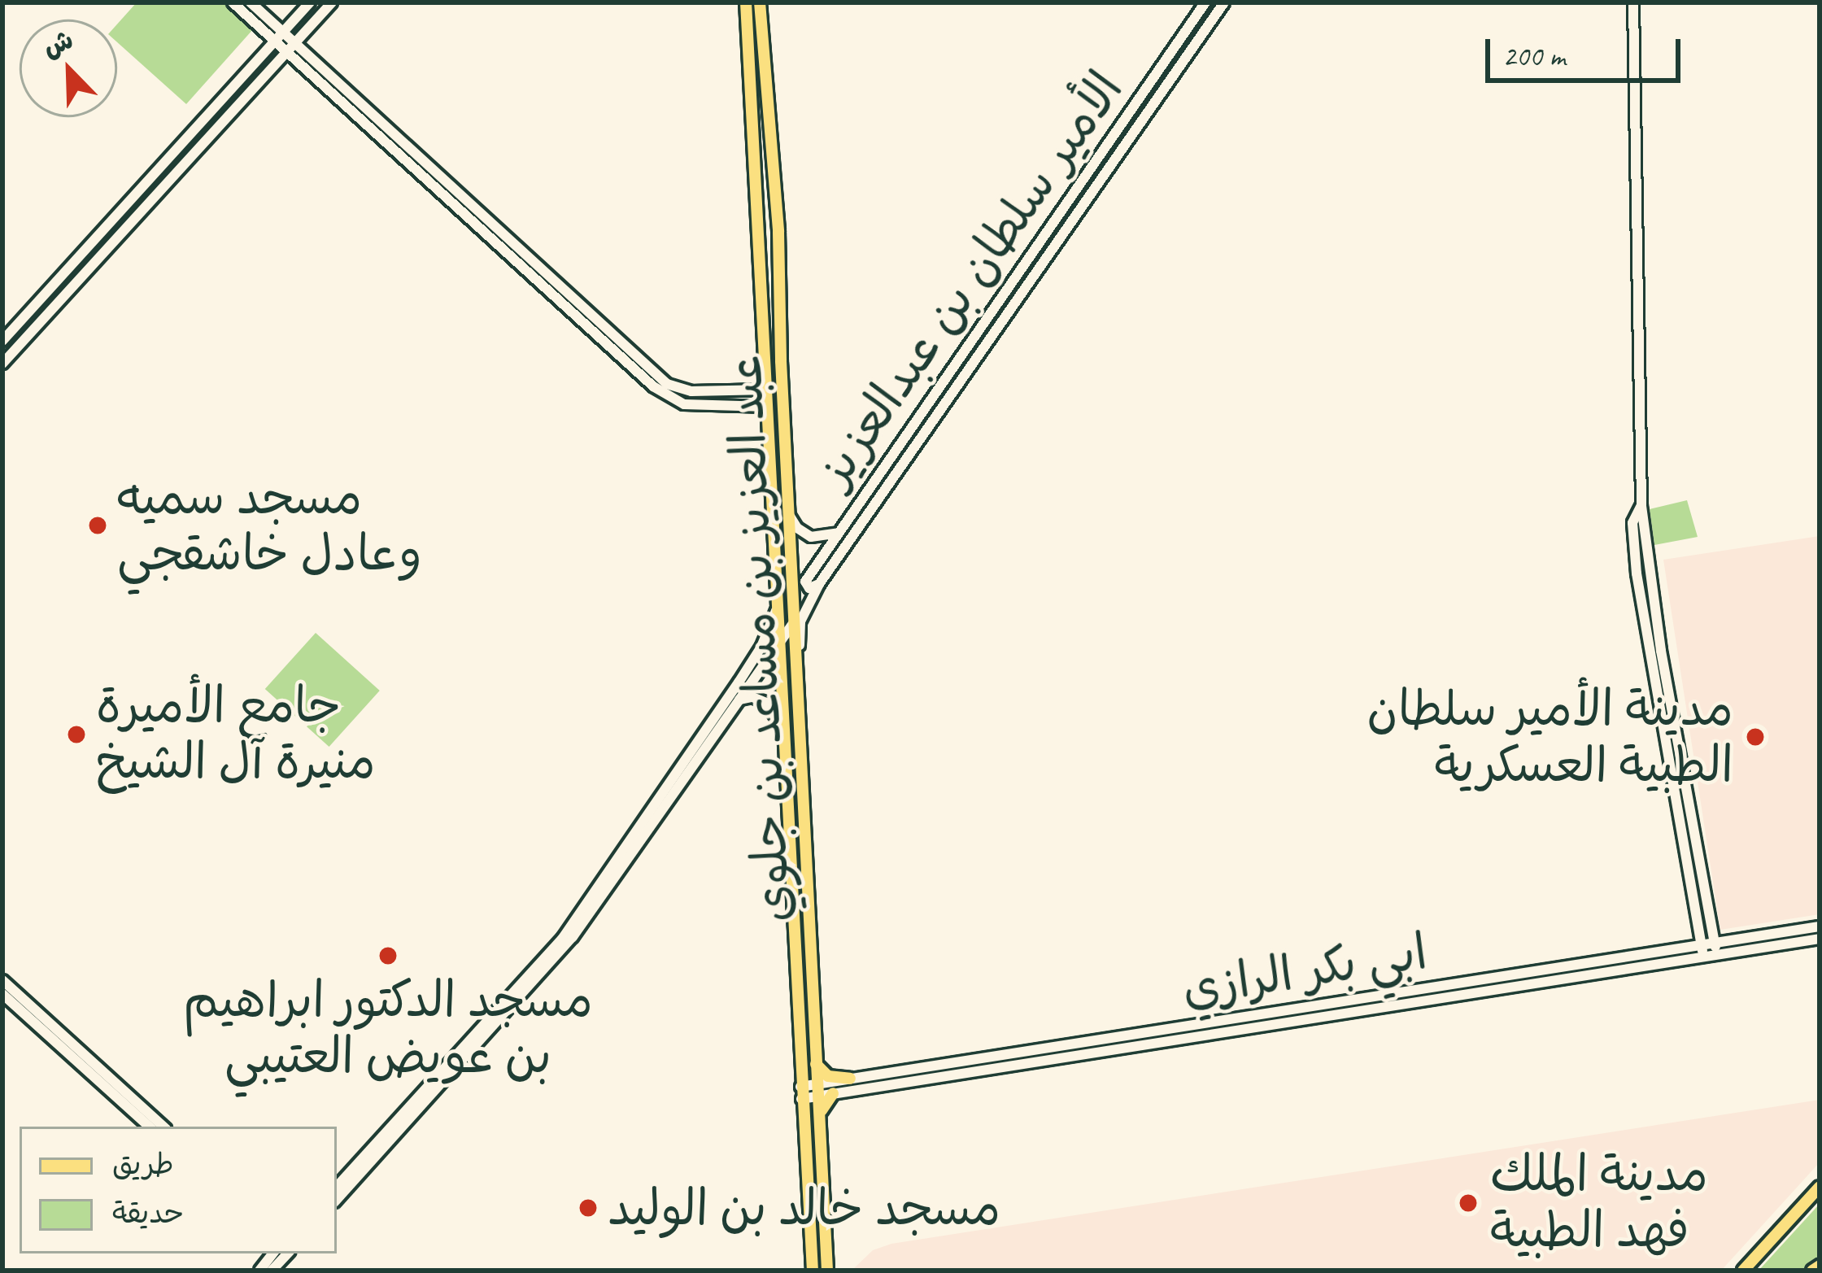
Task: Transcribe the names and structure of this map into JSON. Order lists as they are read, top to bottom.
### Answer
{
  "streets": {
    "main road": ["عبد العزيز بن مساعد بن جلوي"],
    "street": ["الأمير سلطان بن عبدالعزيز", "ابي بكر الرازي"]
  },
  "crossings": [
    ["الأمير سلطان بن عبدالعزيز", "عبد العزيز بن مساعد بن جلوي"],
    ["عبد العزيز بن مساعد بن جلوي", "ابي بكر الرازي"]
  ],
  "places": [
    "مسجد سميه وعادل خاشقجي",
    "جامع الأميرة منيرة آل الشيخ",
    "مدينة الأمير سلطان الطبية العسكرية",
    "مسجد الدكتور ابراهيم بن عويض العتيبي",
    "مدينة الملك فهد الطبية",
    "مسجد خالد بن الوليد"
  ],
  "legend": ["طريق", "حديقة"],
  "scale_bar": "200 m",
  "north": "top left"
}
